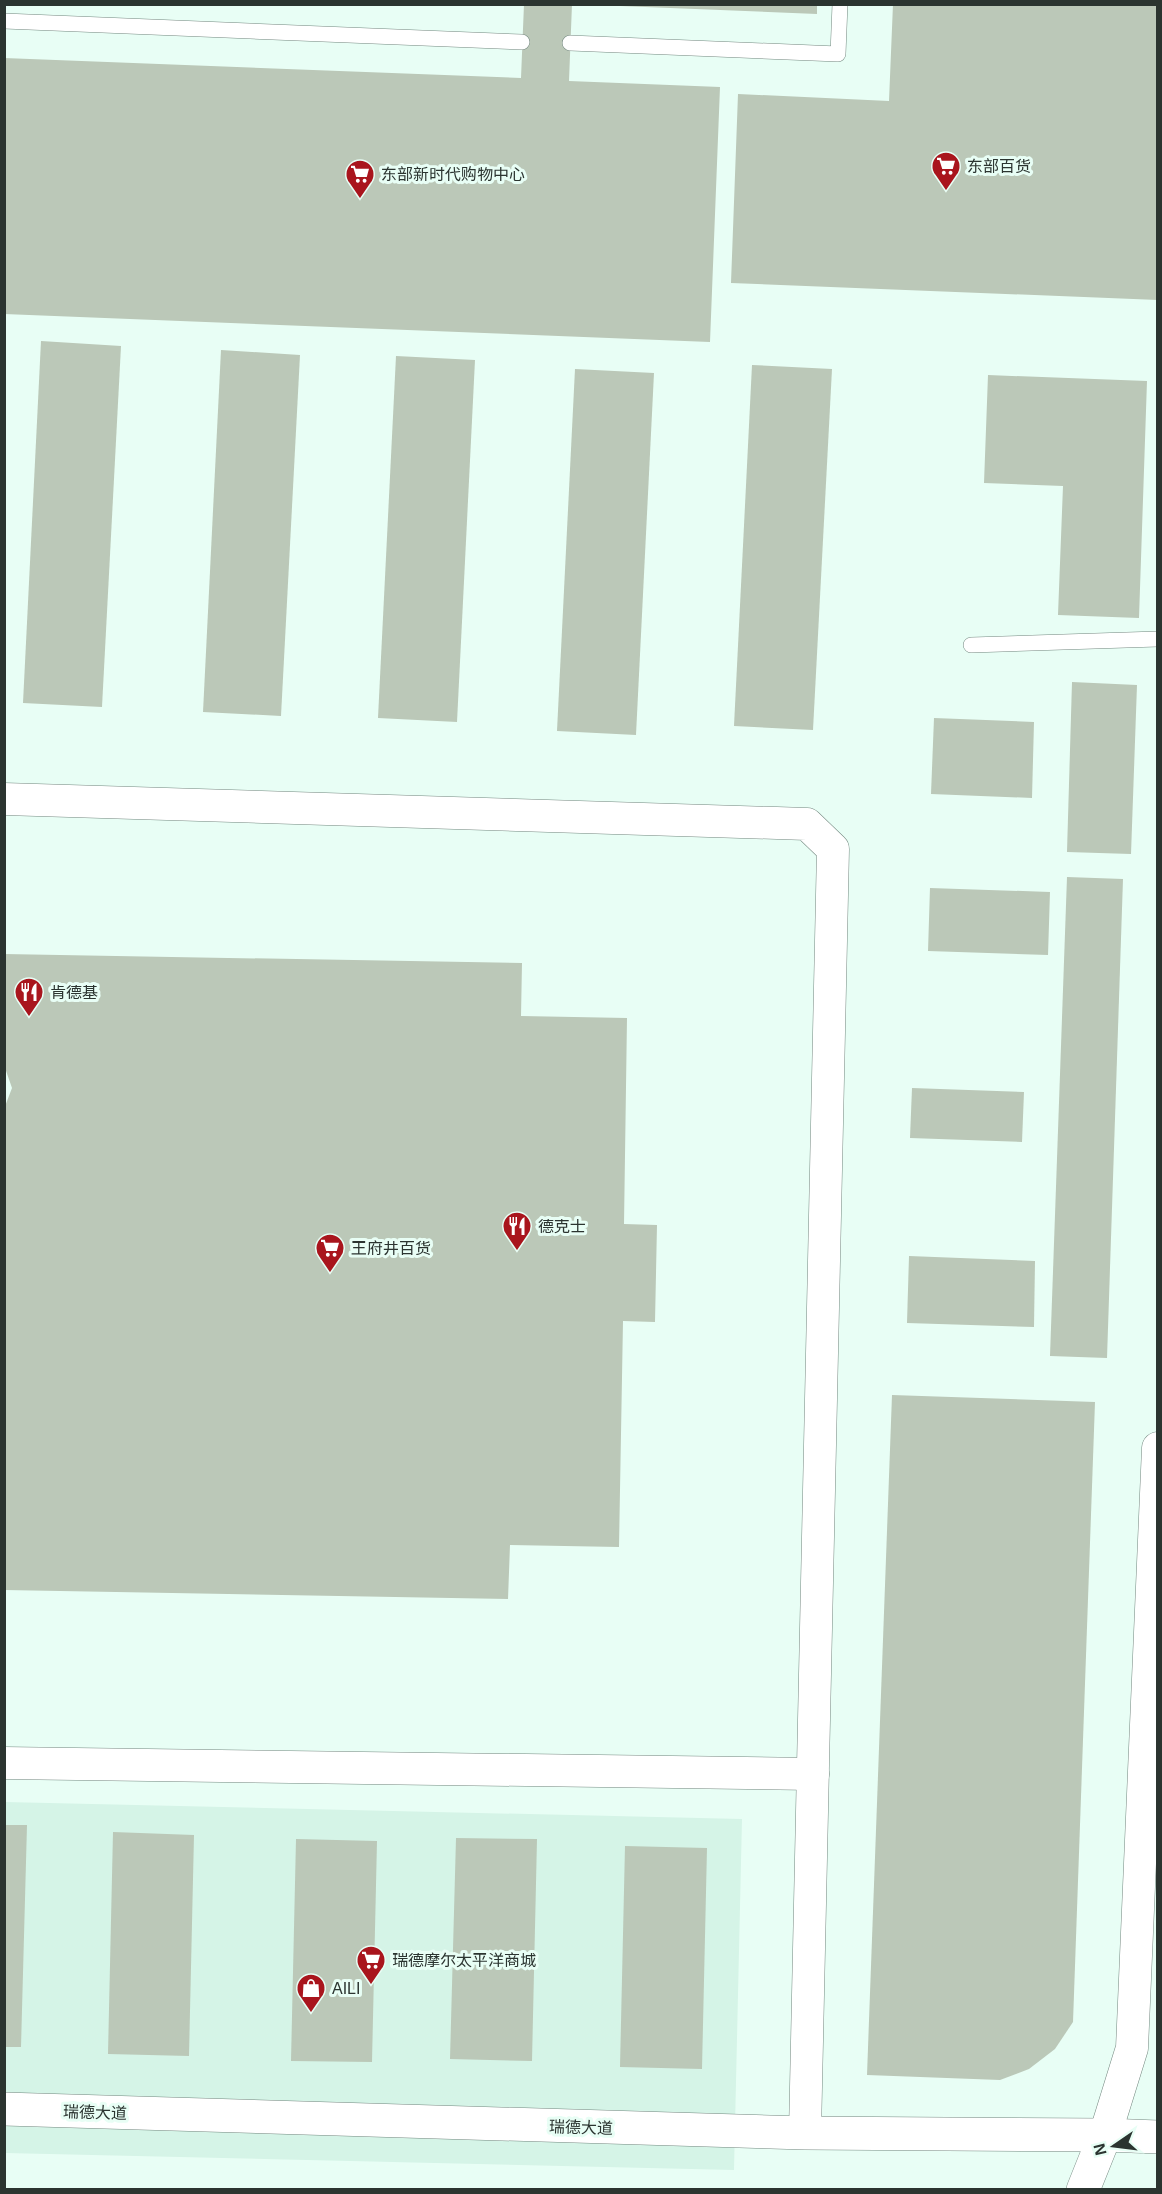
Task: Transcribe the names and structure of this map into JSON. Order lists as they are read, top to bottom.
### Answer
{
  "streets": {
    "street": ["瑞德大道"]
  },
  "places": {
    "supermarket": [
      "东部百货",
      "东部新时代购物中心",
      "王府井百货",
      "瑞德摩尔太平洋商城"
    ],
    "restaurant": ["肯德基", "德克士"],
    "shop": ["AILI"]
  },
  "north": "left"
}
